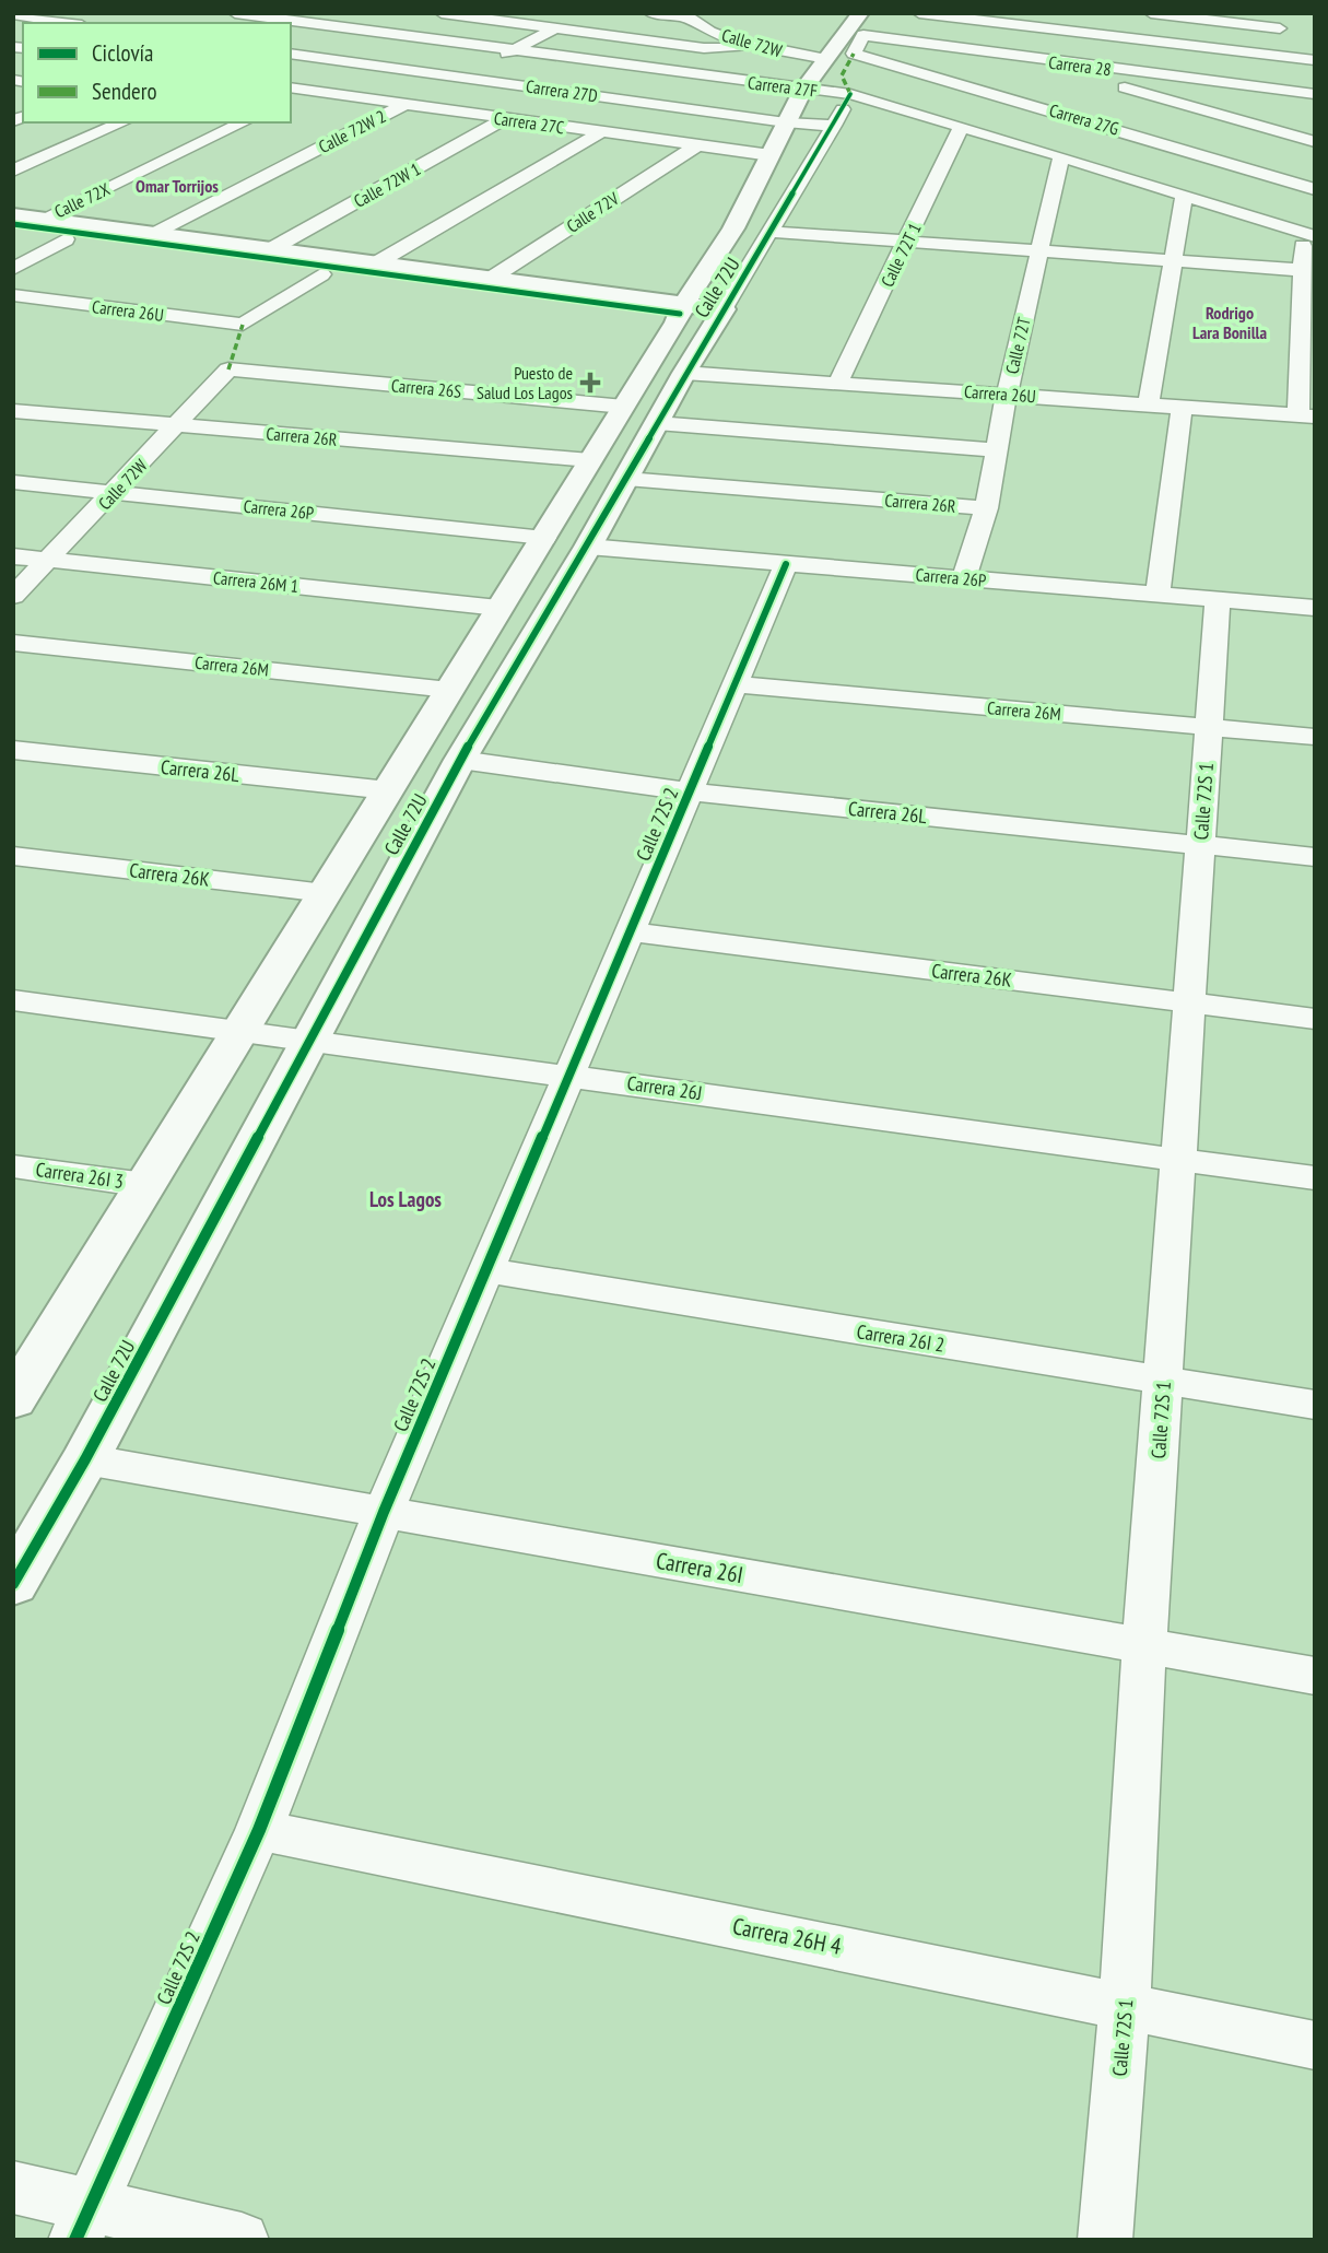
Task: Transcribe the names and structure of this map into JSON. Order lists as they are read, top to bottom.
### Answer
{
  "streets": {
    "street": [
      "Calle 72W",
      "Carrera 28",
      "Carrera 27F",
      "Carrera 27D",
      "Carrera 27G",
      "Carrera 27C",
      "Calle 72W 2",
      "Calle 72W 1",
      "Calle 72X",
      "Calle 72V",
      "Calle 72T 1",
      "Calle 72U",
      "Carrera 26U",
      "Calle 72T",
      "Carrera 26S",
      "Carrera 26R",
      "Carrera 26P",
      "Carrera 26M 1",
      "Carrera 26M",
      "Carrera 26L",
      "Calle 72S 1",
      "Calle 72S 2",
      "Carrera 26K",
      "Carrera 26J",
      "Carrera 26I 3",
      "Carrera 26I 2",
      "Carrera 26I",
      "Carrera 26H 4"
    ]
  },
  "crossings": [
    ["Calle 72W", "Calle 72U"],
    ["Calle 72W", "Carrera 26S"],
    ["Calle 72W", "Carrera 26R"],
    ["Calle 72W", "Carrera 26P"],
    ["Calle 72W", "Carrera 26M 1"],
    ["Carrera 28", "Carrera 27G"],
    ["Carrera 28", "Calle 72U"],
    ["Carrera 27F", "Calle 72W 2"],
    ["Carrera 27F", "Calle 72T 1"],
    ["Carrera 27F", "Calle 72U"],
    ["Carrera 27F", "Calle 72T"],
    ["Carrera 27D", "Calle 72W 2"],
    ["Carrera 27D", "Calle 72U"],
    ["Carrera 27G", "Calle 72U"],
    ["Carrera 27C", "Calle 72W 2"],
    ["Carrera 27C", "Calle 72W 1"],
    ["Carrera 27C", "Calle 72V"],
    ["Carrera 27C", "Calle 72U"],
    ["Calle 72T 1", "Carrera 26U"],
    ["Calle 72U", "Carrera 26U"],
    ["Calle 72U", "Carrera 26S"],
    ["Calle 72U", "Carrera 26R"],
    ["Calle 72U", "Carrera 26P"],
    ["Calle 72U", "Carrera 26M 1"],
    ["Calle 72U", "Carrera 26M"],
    ["Calle 72U", "Carrera 26L"],
    ["Calle 72U", "Carrera 26K"],
    ["Calle 72U", "Carrera 26J"],
    ["Calle 72U", "Carrera 26I 3"],
    ["Calle 72U", "Carrera 26I"],
    ["Carrera 26U", "Calle 72T"],
    ["Calle 72T", "Carrera 26S"],
    ["Calle 72T", "Carrera 26R"],
    ["Calle 72T", "Carrera 26P"],
    ["Carrera 26P", "Calle 72S 1"],
    ["Carrera 26P", "Calle 72S 2"],
    ["Carrera 26M", "Calle 72S 1"],
    ["Carrera 26M", "Calle 72S 2"],
    ["Carrera 26L", "Calle 72S 1"],
    ["Carrera 26L", "Calle 72S 2"],
    ["Calle 72S 1", "Carrera 26K"],
    ["Calle 72S 1", "Carrera 26J"],
    ["Calle 72S 1", "Carrera 26I 2"],
    ["Calle 72S 1", "Carrera 26I"],
    ["Calle 72S 1", "Carrera 26H 4"],
    ["Calle 72S 2", "Carrera 26K"],
    ["Calle 72S 2", "Carrera 26J"],
    ["Calle 72S 2", "Carrera 26I 2"],
    ["Calle 72S 2", "Carrera 26I"],
    ["Calle 72S 2", "Carrera 26H 4"]
  ],
  "districts": ["Omar Torrijos", "Rodrigo Lara Bonilla", "Los Lagos"],
  "places": {
    "health": ["Puesto de Salud Los Lagos"]
  },
  "legend": ["Ciclovía", "Sendero"]
}
